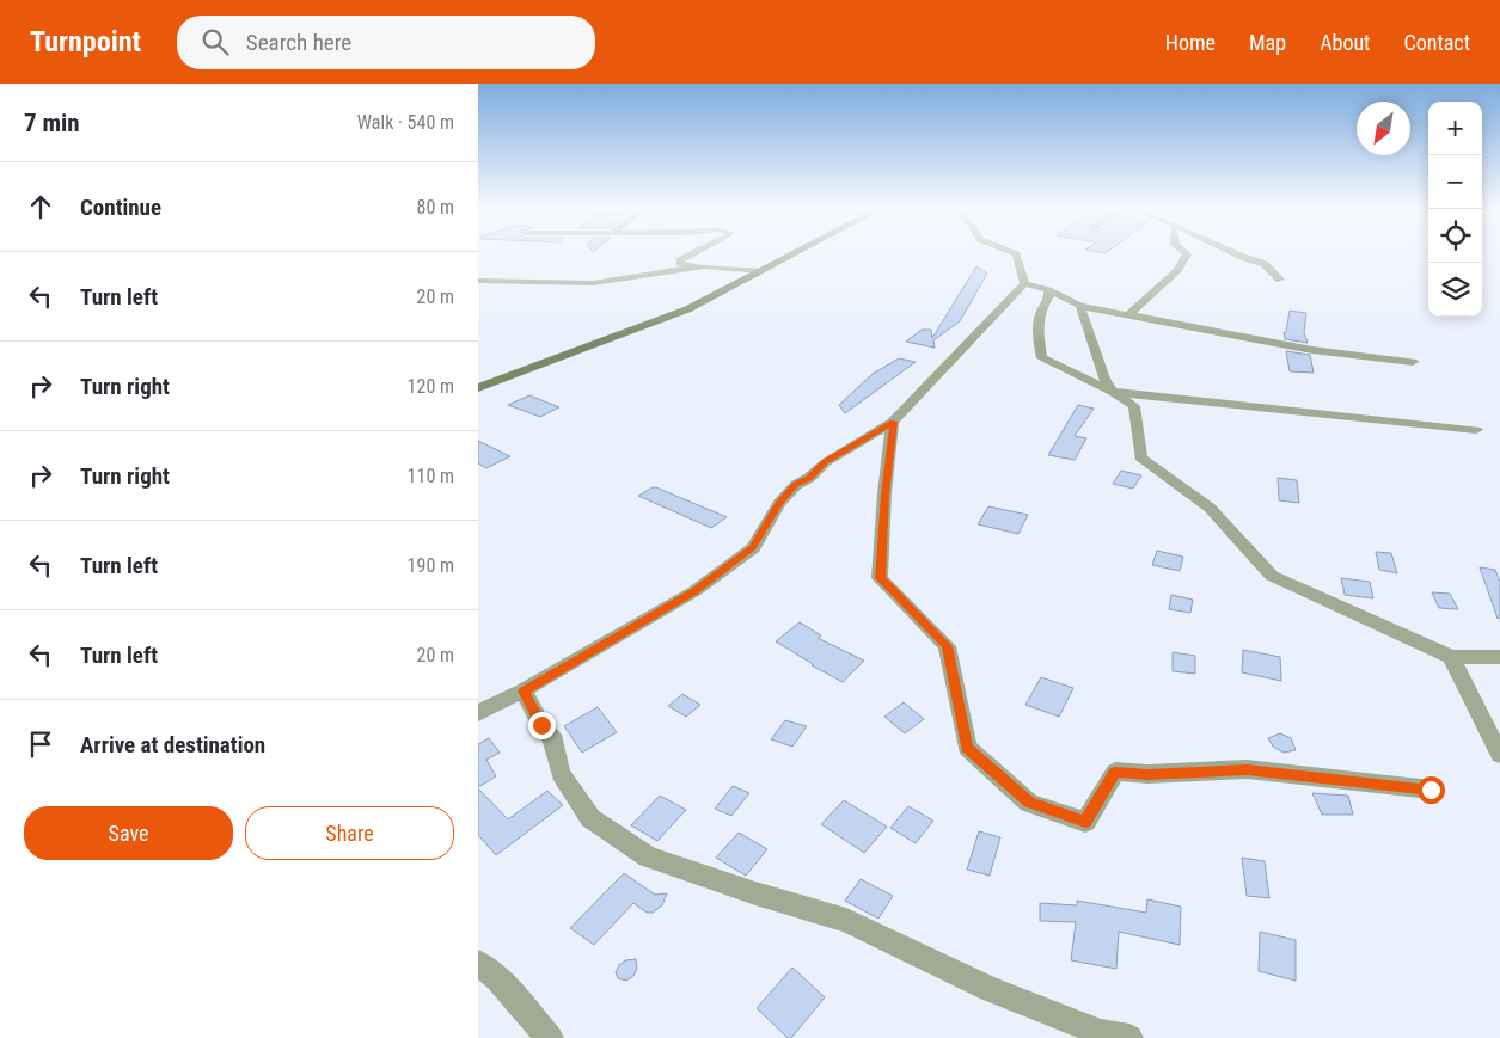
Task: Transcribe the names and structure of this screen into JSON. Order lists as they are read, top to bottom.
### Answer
{
  "north": "bottom left",
  "page": {
    "header": "Turnpoint",
    "search": "Search here",
    "nav": [
      "Home",
      "Map",
      "About",
      "Contact"
    ],
    "heading": ["7 min", "Walk · 540 m"],
    "map_buttons": ["+", "−"],
    "list": [
      ["Continue", "80 m"],
      ["Turn left", "20 m"],
      ["Turn right", "120 m"],
      ["Turn right", "110 m"],
      ["Turn left", "190 m"],
      ["Turn left", "20 m"],
      "Arrive at destination"
    ],
    "buttons": ["Save", "Share"]
  }
}
